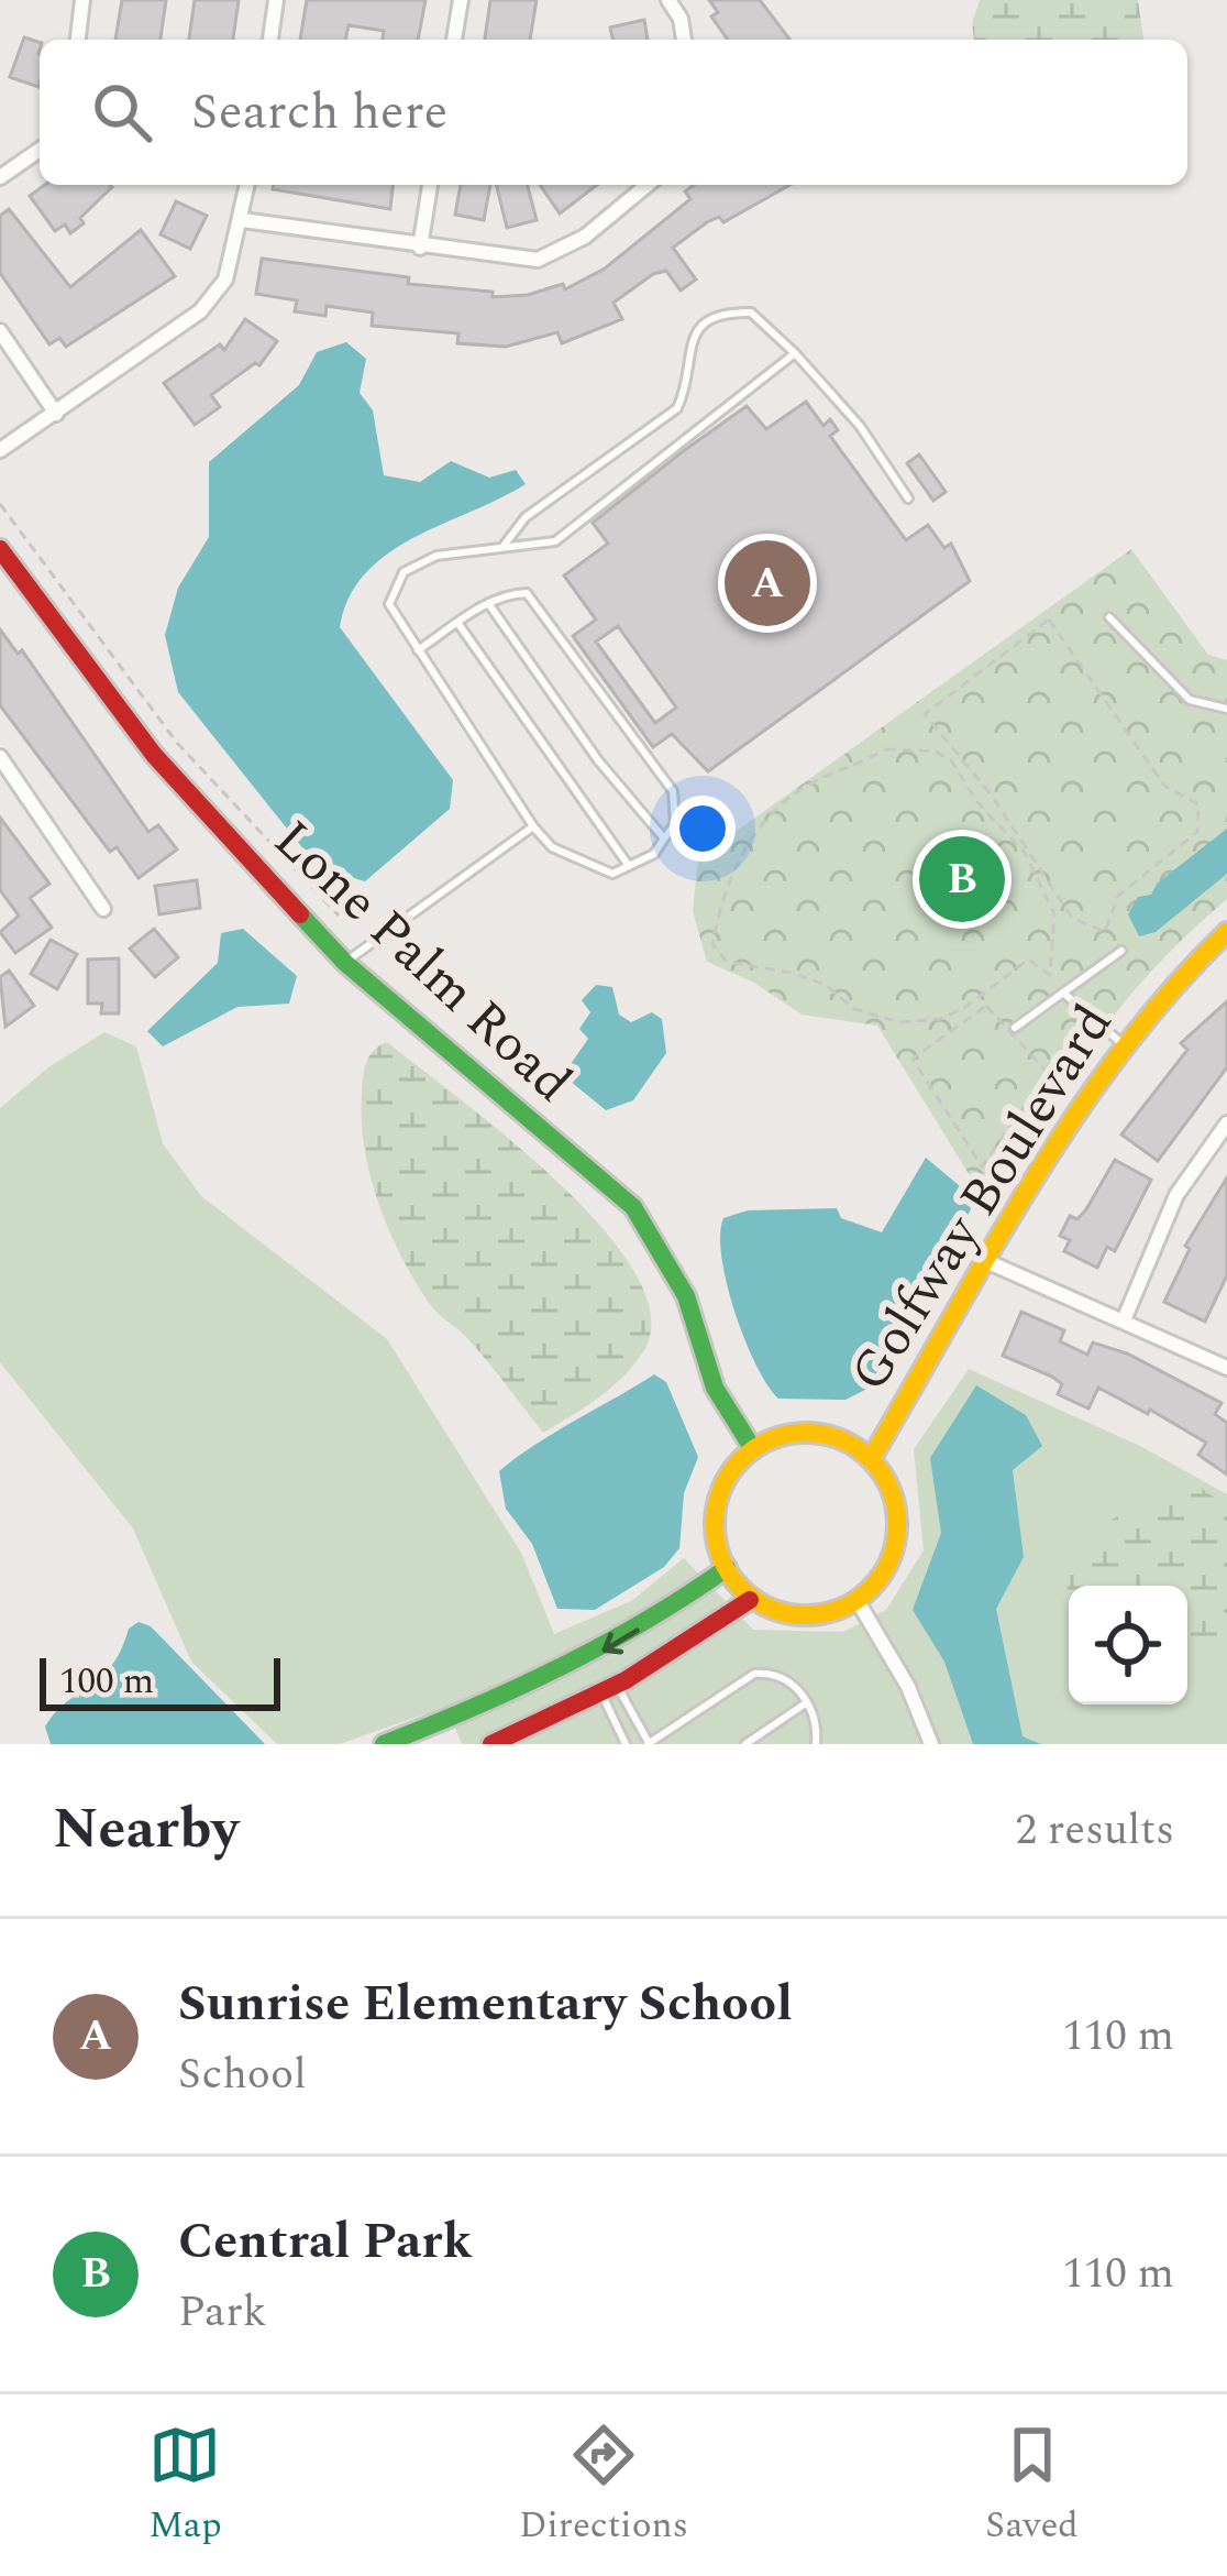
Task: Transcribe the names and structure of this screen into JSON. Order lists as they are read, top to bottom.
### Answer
{
  "streets": {
    "street": ["Lone Palm Road", "Golfway Boulevard"]
  },
  "crossings": [
    ["Lone Palm Road", "Golfway Boulevard"]
  ],
  "scale_bar": "100 m",
  "page": {
    "search": "Search here",
    "pins": ["A", "B"],
    "scale": "100 m",
    "heading": ["Nearby", "2 results"],
    "list": [
      {
        "mark": "A",
        "name": "Sunrise Elementary School",
        "note": "School",
        "value": "110 m"
      },
      {
        "mark": "B",
        "name": "Central Park",
        "note": "Park",
        "value": "110 m"
      }
    ],
    "nav": ["Map", "Directions", "Saved"]
  }
}
